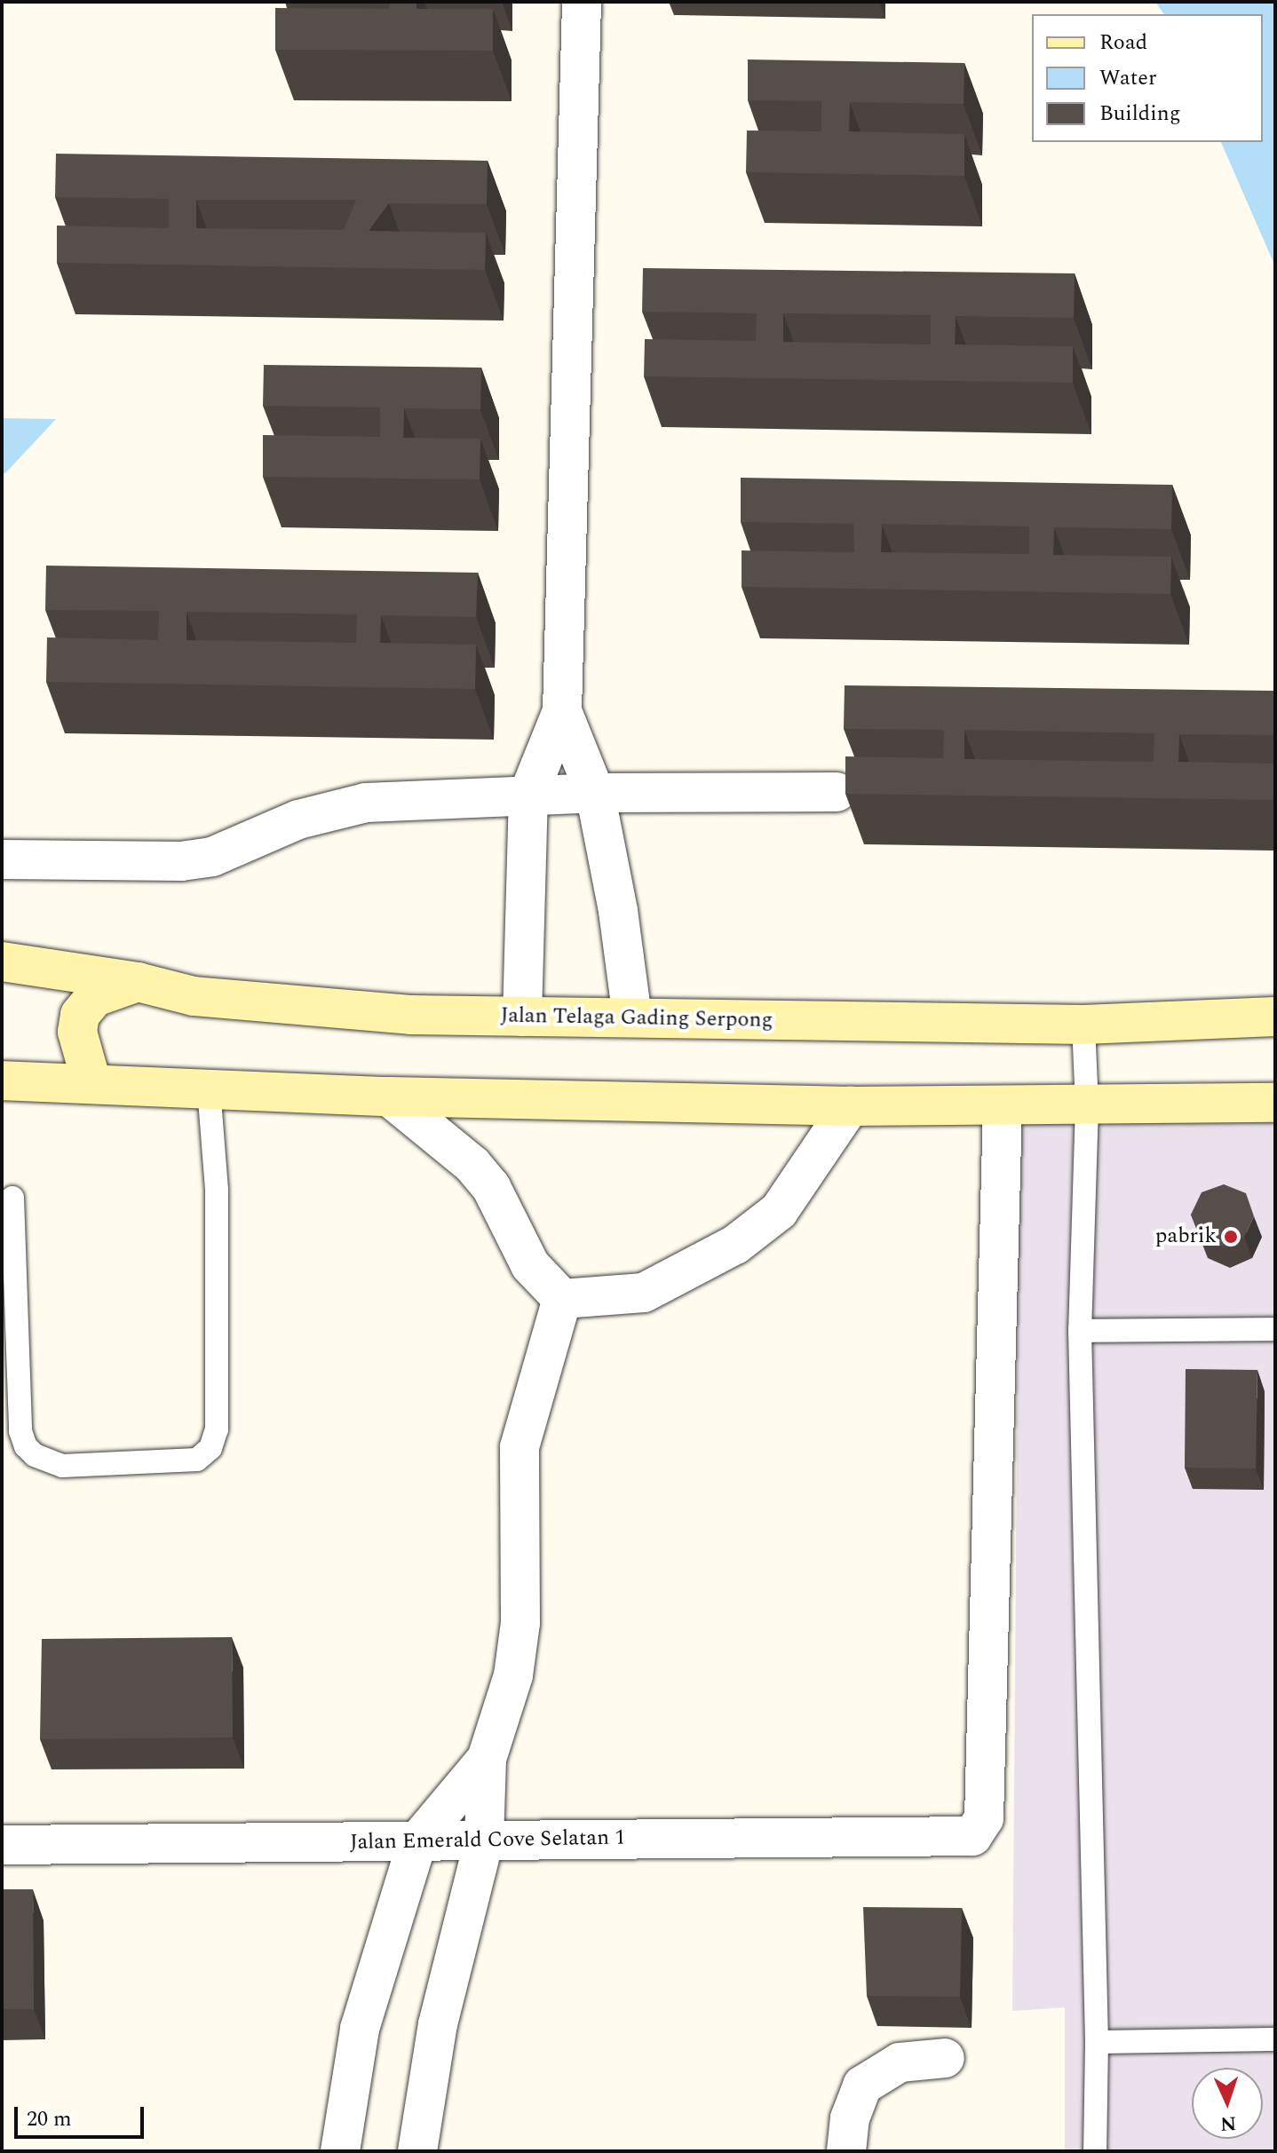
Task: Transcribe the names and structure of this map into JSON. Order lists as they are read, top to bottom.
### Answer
{
  "streets": {
    "main road": ["Jalan Telaga Gading Serpong"],
    "street": ["Jalan Emerald Cove Selatan 1"]
  },
  "places": ["pabrik"],
  "legend": ["Road", "Water", "Building"],
  "scale_bar": "20 m",
  "north": "bottom"
}
